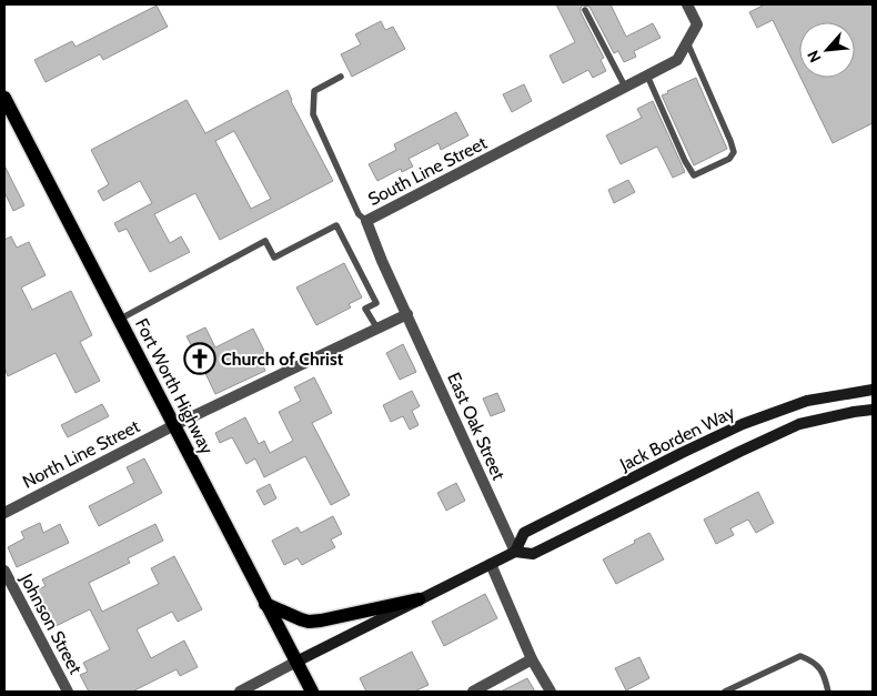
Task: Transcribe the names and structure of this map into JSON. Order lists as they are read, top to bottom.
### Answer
{
  "streets": {
    "main road": ["Fort Worth Highway", "Jack Borden Way"],
    "street": [
      "South Line Street",
      "East Oak Street",
      "North Line Street",
      "Johnson Street"
    ]
  },
  "crossings": [
    ["South Line Street", "East Oak Street"],
    ["Fort Worth Highway", "North Line Street"],
    ["East Oak Street", "Jack Borden Way"]
  ],
  "places": {
    "church": ["Church of Christ"]
  },
  "north": "bottom left"
}
